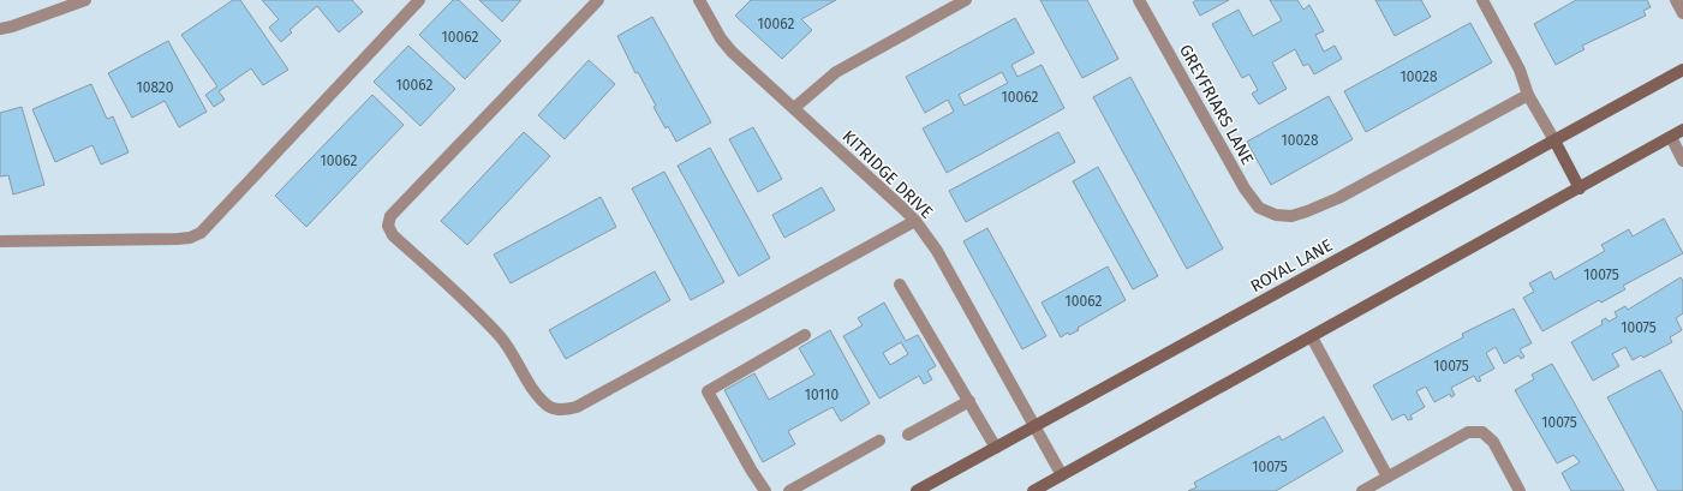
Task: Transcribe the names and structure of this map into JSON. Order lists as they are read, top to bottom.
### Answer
{
  "streets": {
    "main road": ["ROYAL LANE"],
    "street": ["GREYFRIARS LANE", "KITRIDGE DRIVE"]
  },
  "crossings": [
    ["KITRIDGE DRIVE", "ROYAL LANE"]
  ],
  "house_numbers": [
    "10062",
    "10062",
    "10028",
    "10062",
    "10820",
    "10062",
    "10028",
    "10062",
    "10075",
    "10062",
    "10075",
    "10075",
    "10110",
    "10075",
    "10075"
  ]
}
